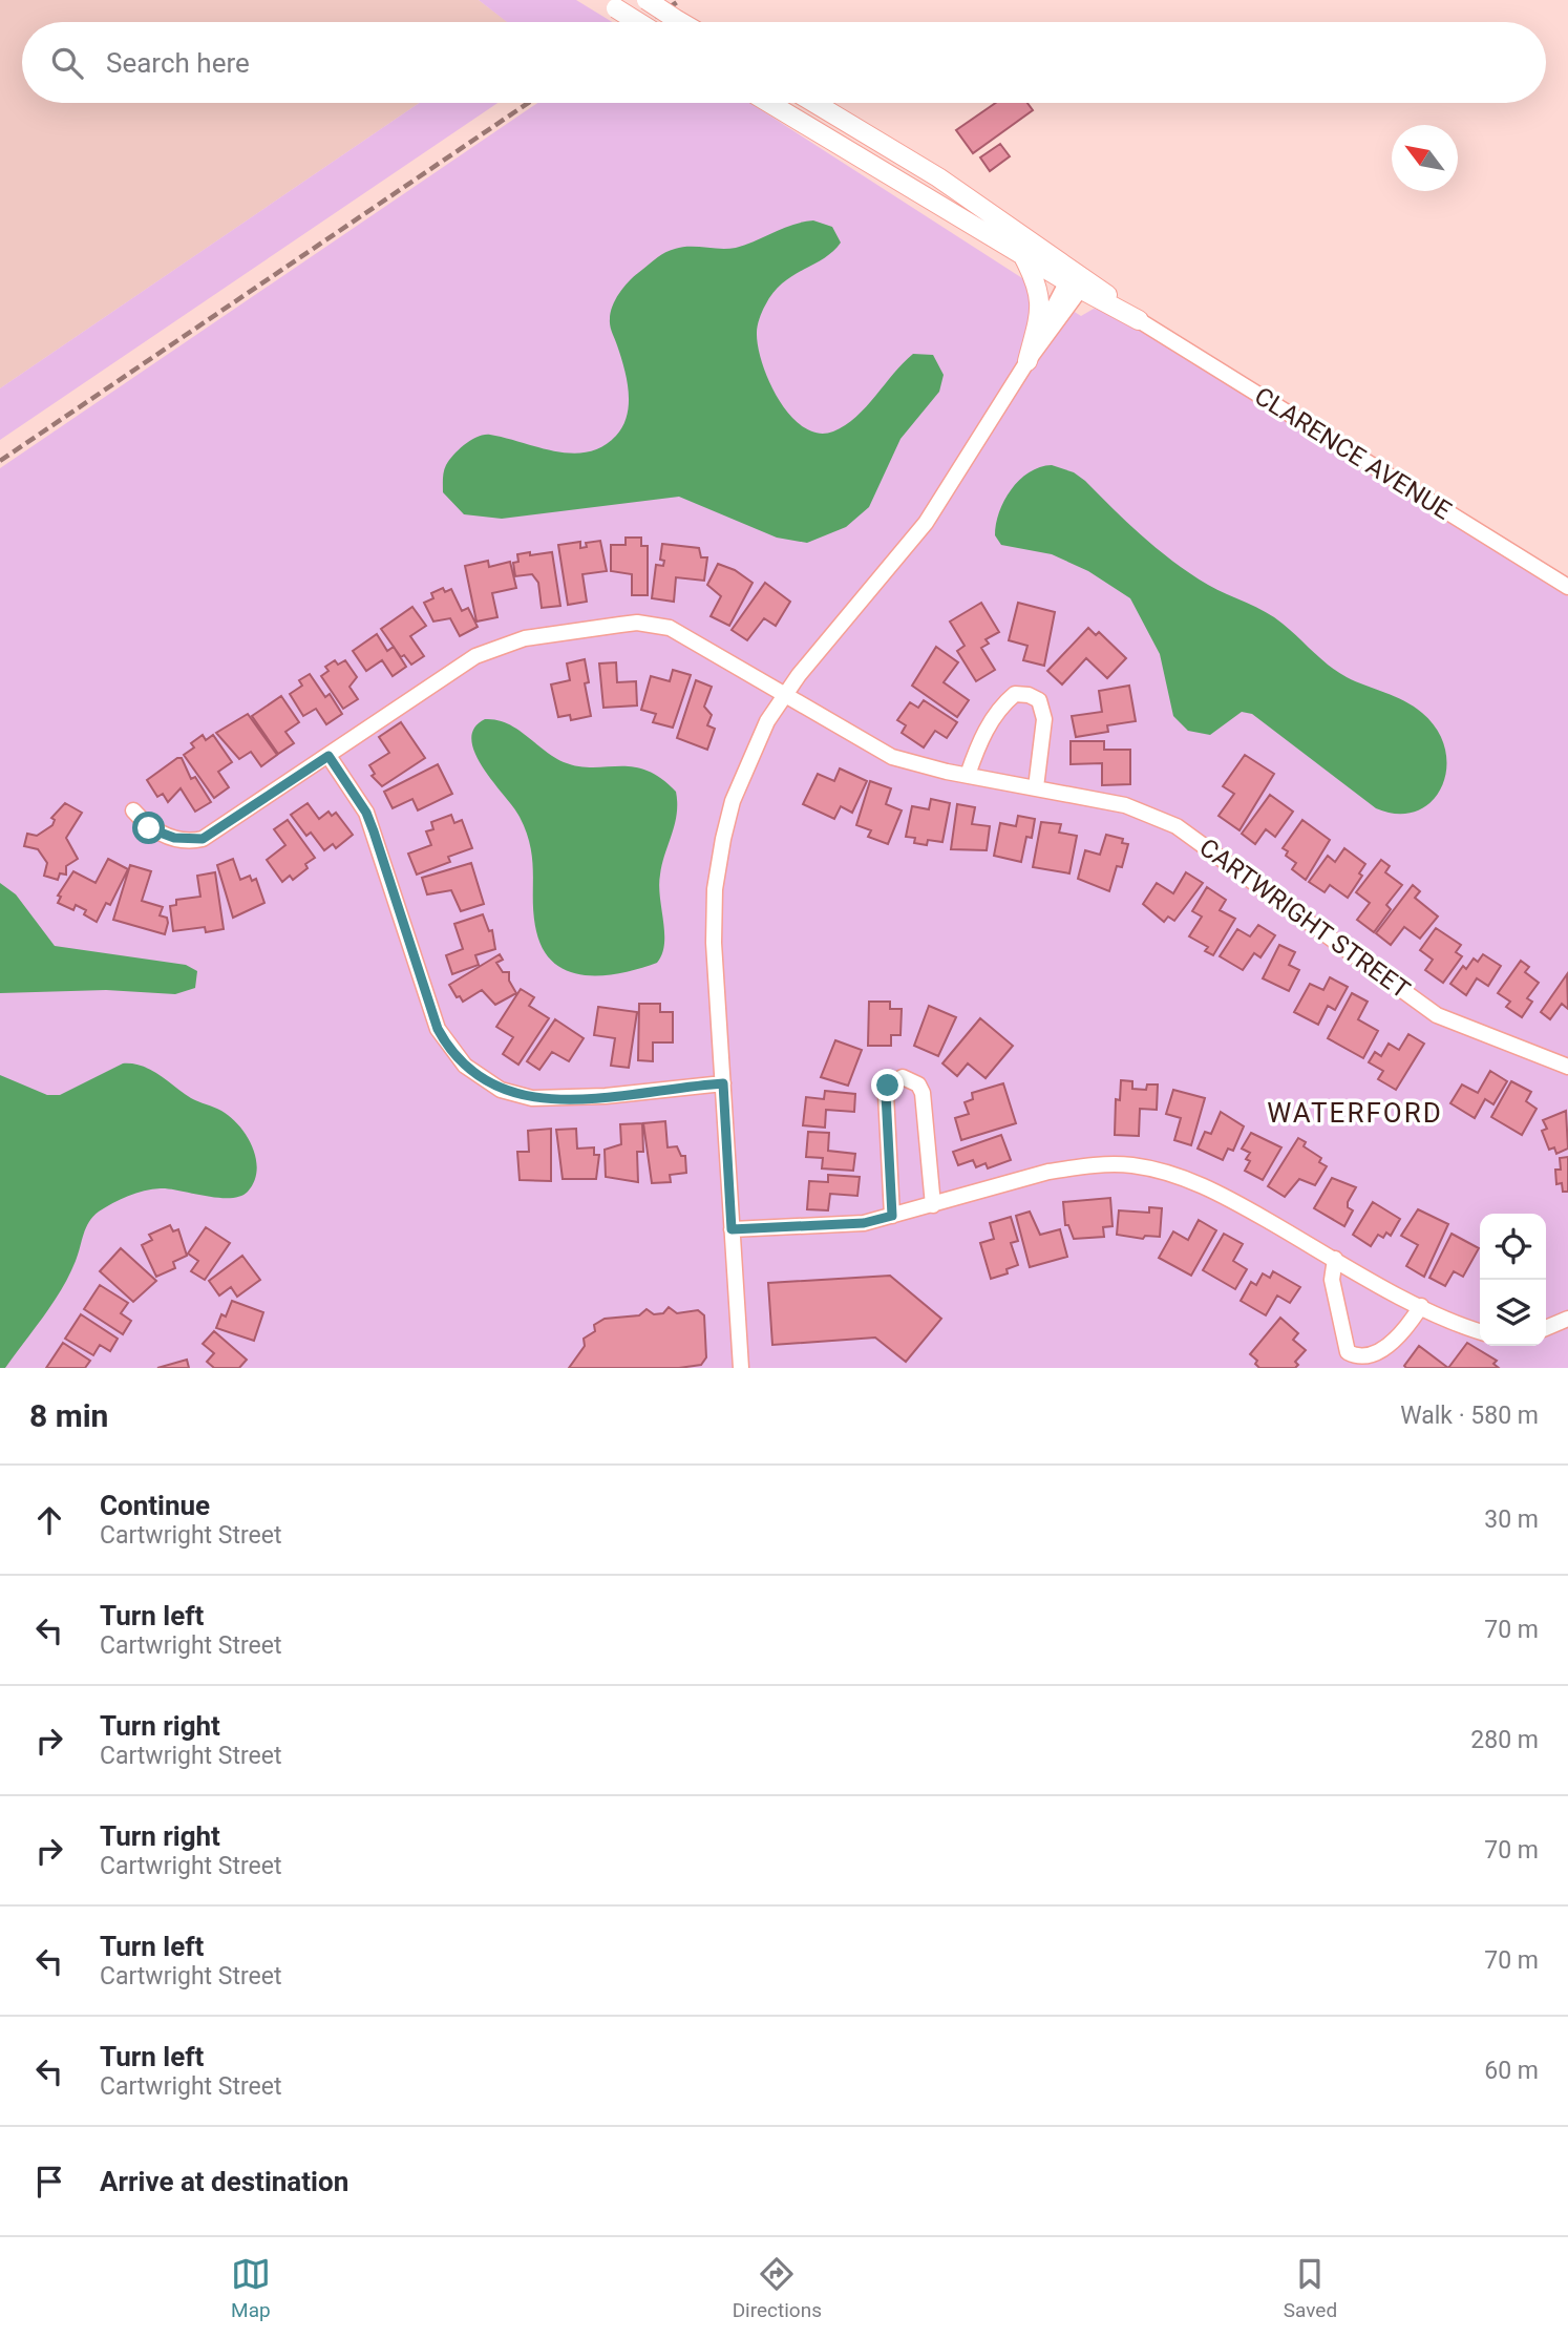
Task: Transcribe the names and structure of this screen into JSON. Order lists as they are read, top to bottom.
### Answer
{
  "streets": {
    "main road": ["CLARENCE AVENUE"],
    "street": ["CARTWRIGHT STREET"]
  },
  "districts": ["WATERFORD"],
  "north": "top left",
  "page": {
    "search": "Search here",
    "heading": ["8 min", "Walk · 580 m"],
    "list": [
      ["Continue", "Cartwright Street", "30 m"],
      ["Turn left", "Cartwright Street", "70 m"],
      ["Turn right", "Cartwright Street", "280 m"],
      ["Turn right", "Cartwright Street", "70 m"],
      ["Turn left", "Cartwright Street", "70 m"],
      ["Turn left", "Cartwright Street", "60 m"],
      "Arrive at destination"
    ],
    "nav": ["Map", "Directions", "Saved"]
  }
}
